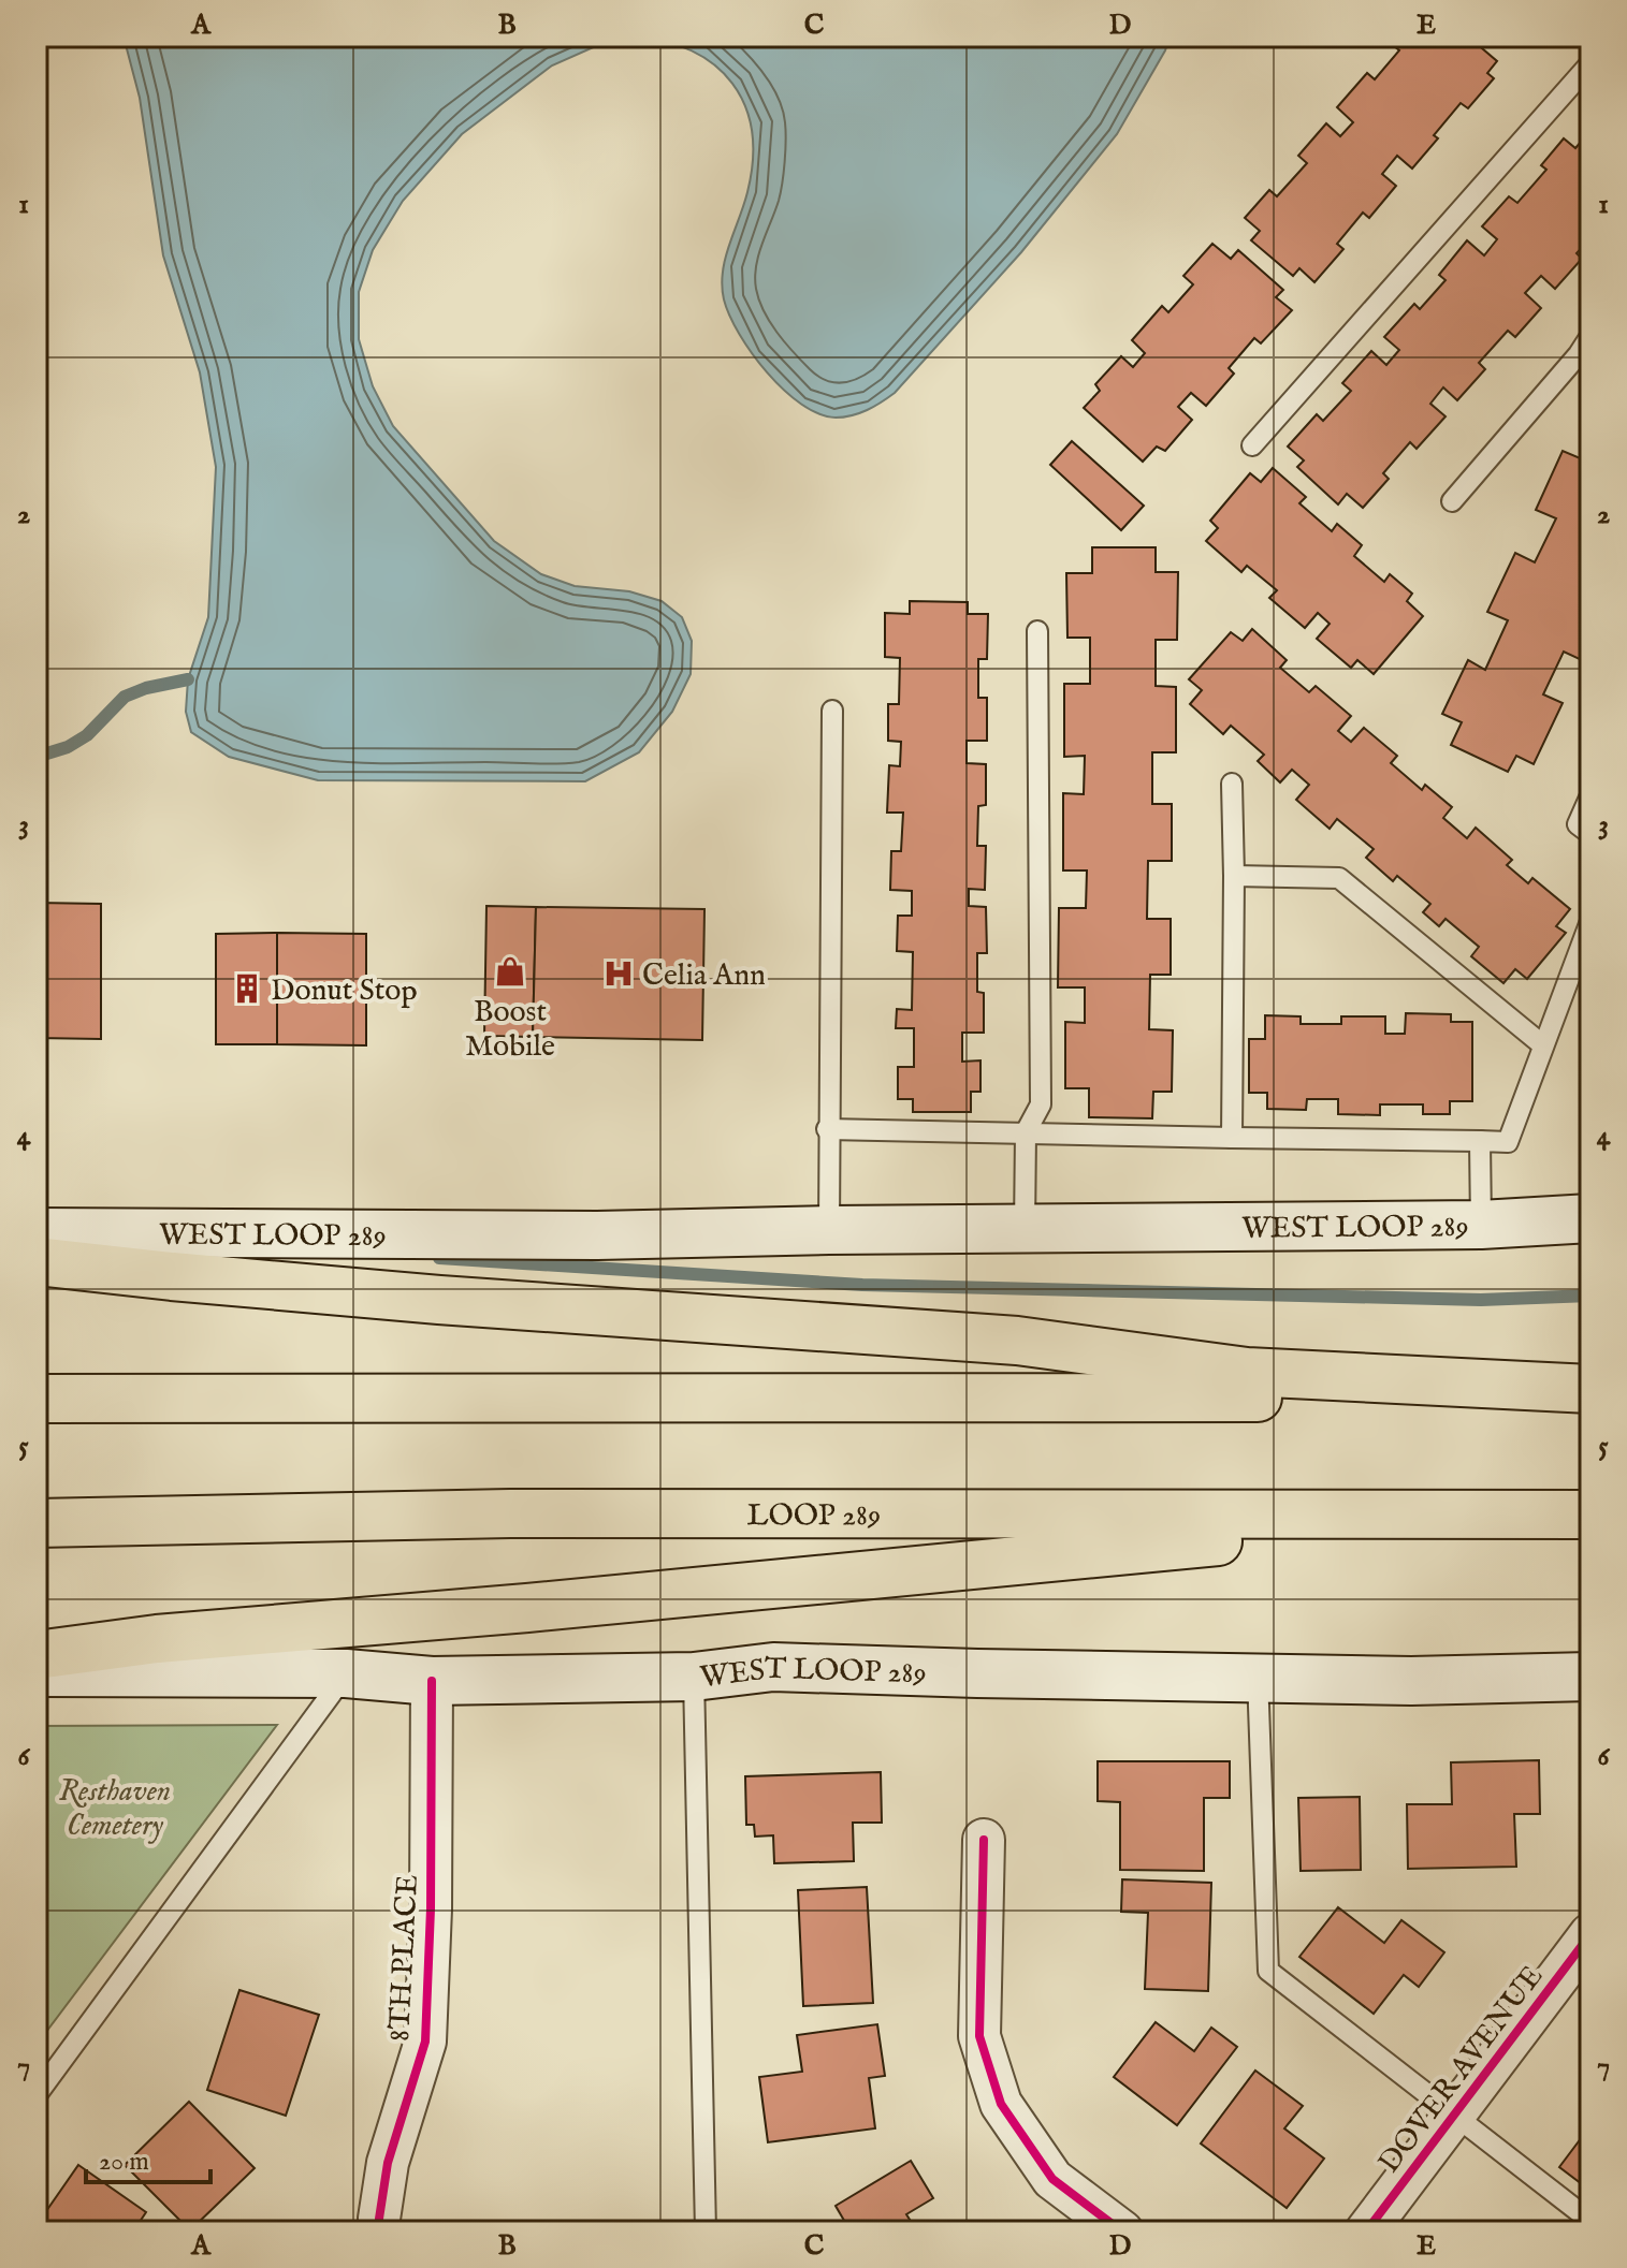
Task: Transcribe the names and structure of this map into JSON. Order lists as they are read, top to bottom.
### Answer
{
  "streets": {
    "highway": ["LOOP 289"],
    "main road": ["WEST LOOP 289"],
    "street": ["8TH PLACE", "DOVER AVENUE"]
  },
  "crossings": [
    ["WEST LOOP 289", "8TH PLACE"]
  ],
  "parks": ["Resthaven Cemetery"],
  "places": {
    "shop": ["Boost Mobile"],
    "hospital": ["Celia Ann"],
    "building": ["Donut Stop"]
  },
  "scale_bar": "20 m",
  "grid": {
    "columns": [
      "A",
      "B",
      "C",
      "D",
      "E"
    ],
    "rows": [
      "1",
      "2",
      "3",
      "4",
      "5",
      "6",
      "7"
    ]
  }
}
